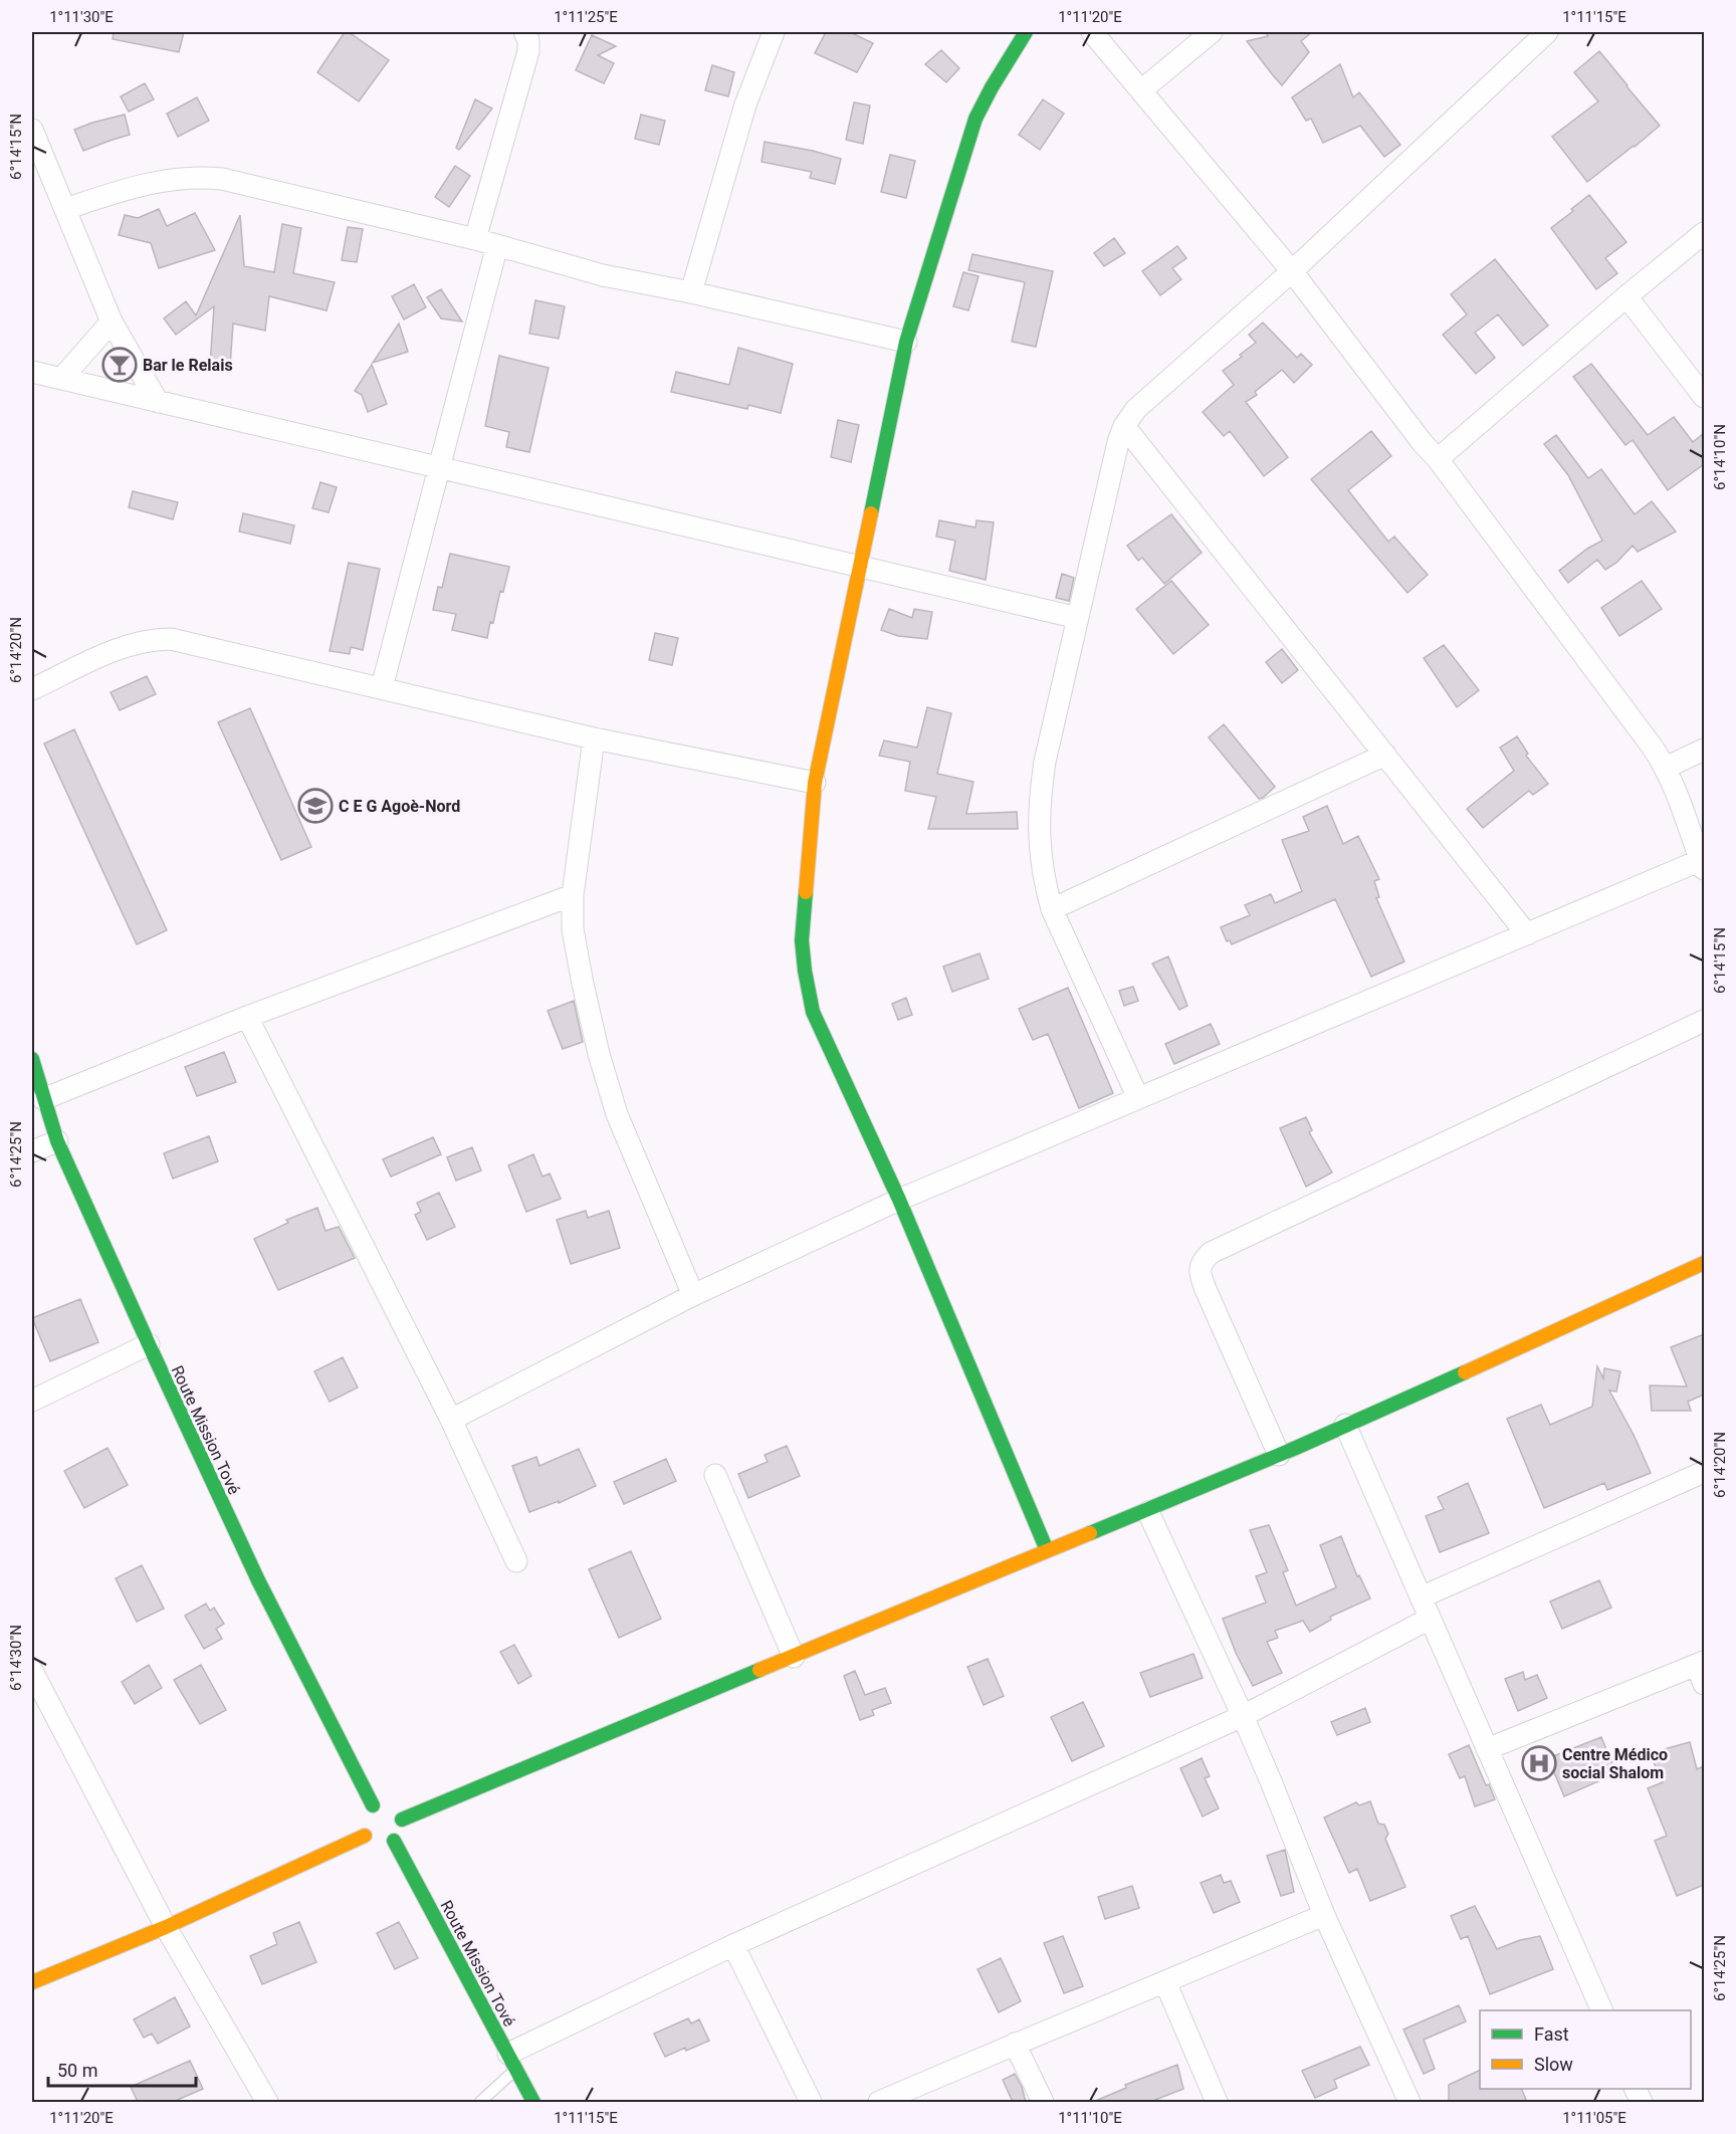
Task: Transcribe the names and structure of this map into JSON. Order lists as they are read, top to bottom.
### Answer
{
  "streets": {
    "street": ["Route Mission Tové"]
  },
  "places": {
    "bar": ["Bar le Relais"],
    "school or university": ["C E G Agoè-Nord"],
    "hospital": ["Centre Médico social Shalom"]
  },
  "legend": ["Fast", "Slow"],
  "scale_bar": "50 m",
  "coordinates": [
    "1°11'30\"E",
    "1°11'25\"E",
    "1°11'20\"E",
    "1°11'15\"E",
    "6°14'15\"N",
    "6°14'10\"N",
    "6°14'20\"N",
    "6°14'25\"N",
    "6°14'30\"N",
    "1°11'10\"E",
    "1°11'05\"E"
  ]
}
